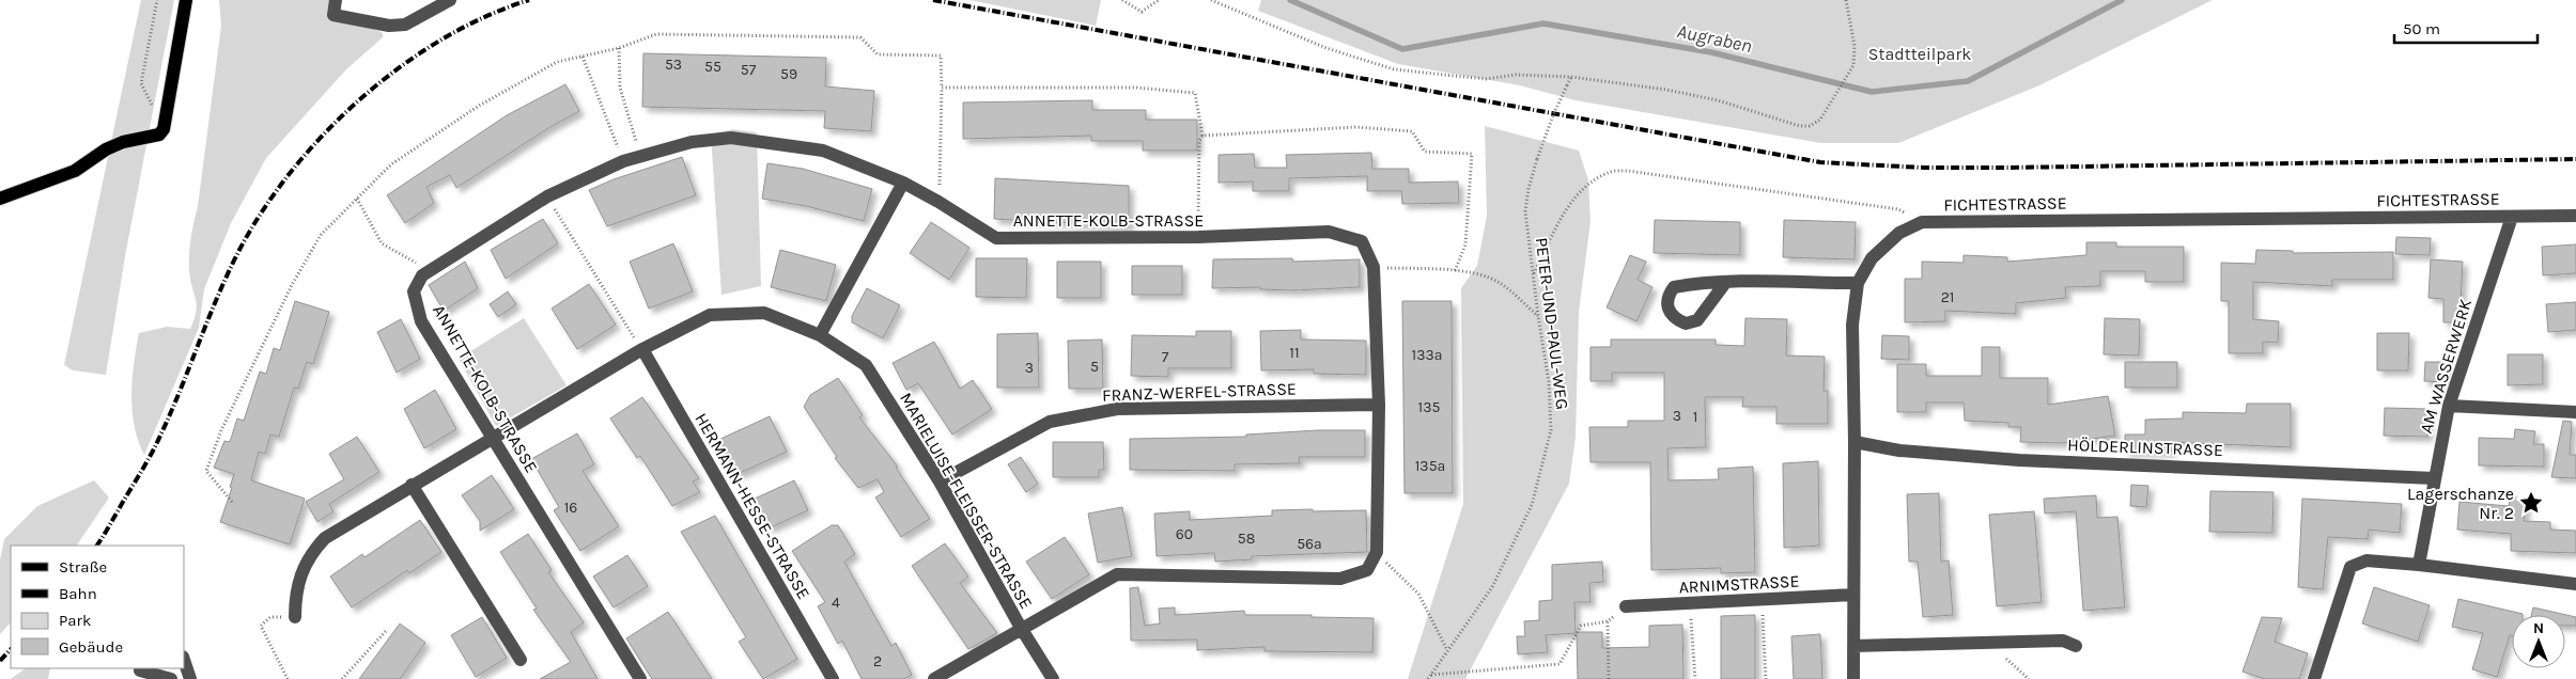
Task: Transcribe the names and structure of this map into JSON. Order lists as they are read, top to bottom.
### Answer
{
  "streets": {
    "street": [
      "FICHTESTRASSE",
      "ANNETTE-KOLB-STRASSE",
      "AM WASSERWERK",
      "FRANZ-WERFEL-STRASSE",
      "HÖLDERLINSTRASSE",
      "MARIELUISE-FLEISSER-STRASSE",
      "HERMANN-HESSE-STRASSE",
      "ARNIMSTRASSE"
    ],
    "path": ["PETER-UND-PAUL-WEG"]
  },
  "crossings": [
    ["FICHTESTRASSE", "AM WASSERWERK"],
    ["FICHTESTRASSE", "HÖLDERLINSTRASSE"],
    ["FICHTESTRASSE", "ARNIMSTRASSE"],
    ["ANNETTE-KOLB-STRASSE", "FRANZ-WERFEL-STRASSE"],
    ["ANNETTE-KOLB-STRASSE", "MARIELUISE-FLEISSER-STRASSE"],
    ["AM WASSERWERK", "HÖLDERLINSTRASSE"],
    ["FRANZ-WERFEL-STRASSE", "MARIELUISE-FLEISSER-STRASSE"],
    ["MARIELUISE-FLEISSER-STRASSE", "HERMANN-HESSE-STRASSE"]
  ],
  "water": ["Augraben"],
  "parks": ["Stadtteilpark"],
  "places": {
    "place": ["Lagerschanze Nr. 2"]
  },
  "house_numbers": [
    "53",
    "55",
    "57",
    "59",
    "21",
    "11",
    "133a",
    "7",
    "5",
    "3",
    "135",
    "3",
    "1",
    "135a",
    "16",
    "60",
    "58",
    "56a",
    "4",
    "2"
  ],
  "legend": [
    "Straße",
    "Bahn",
    "Park",
    "Gebäude"
  ],
  "scale_bar": "50 m",
  "north": "top"
}
